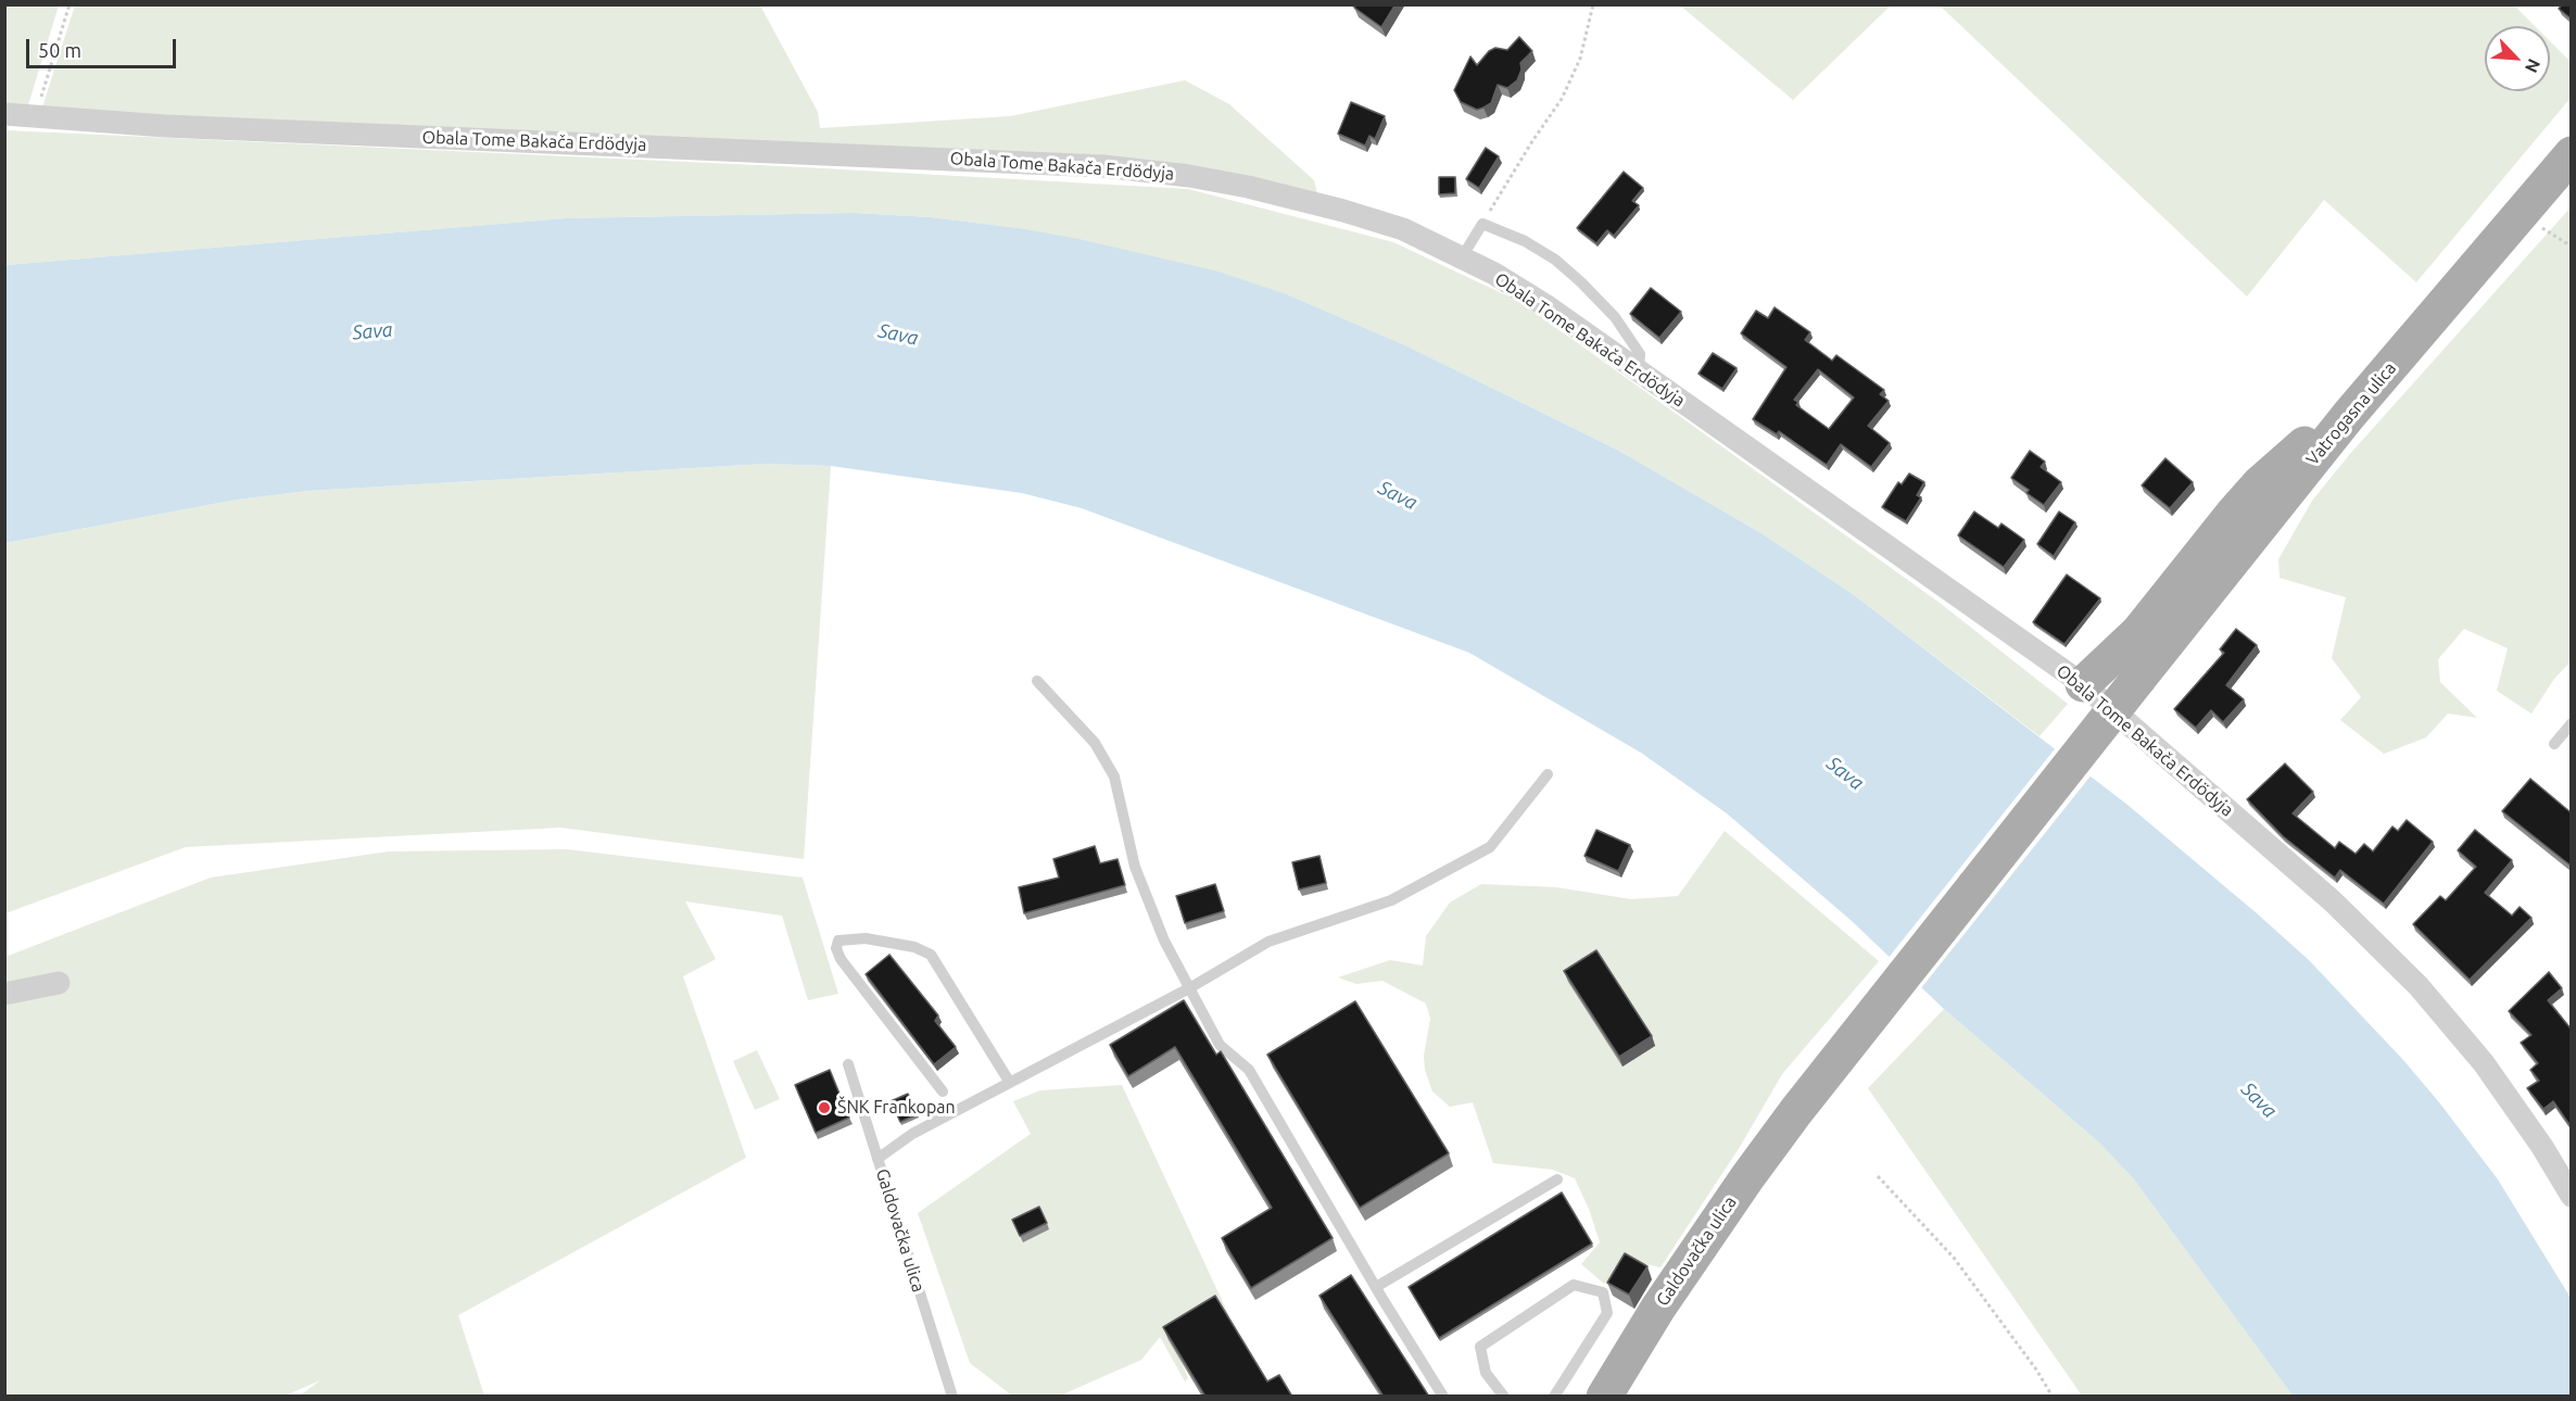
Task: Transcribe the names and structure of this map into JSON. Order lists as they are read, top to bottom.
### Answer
{
  "streets": {
    "main road": ["Vatrogasna ulica", "Galdovačka ulica"],
    "street": ["Obala Tome Bakača Erdödyja"]
  },
  "crossings": [
    ["Vatrogasna ulica", "Galdovačka ulica"]
  ],
  "water": ["Sava"],
  "places": ["ŠNK Frankopan"],
  "scale_bar": "50 m",
  "north": "bottom right"
}
